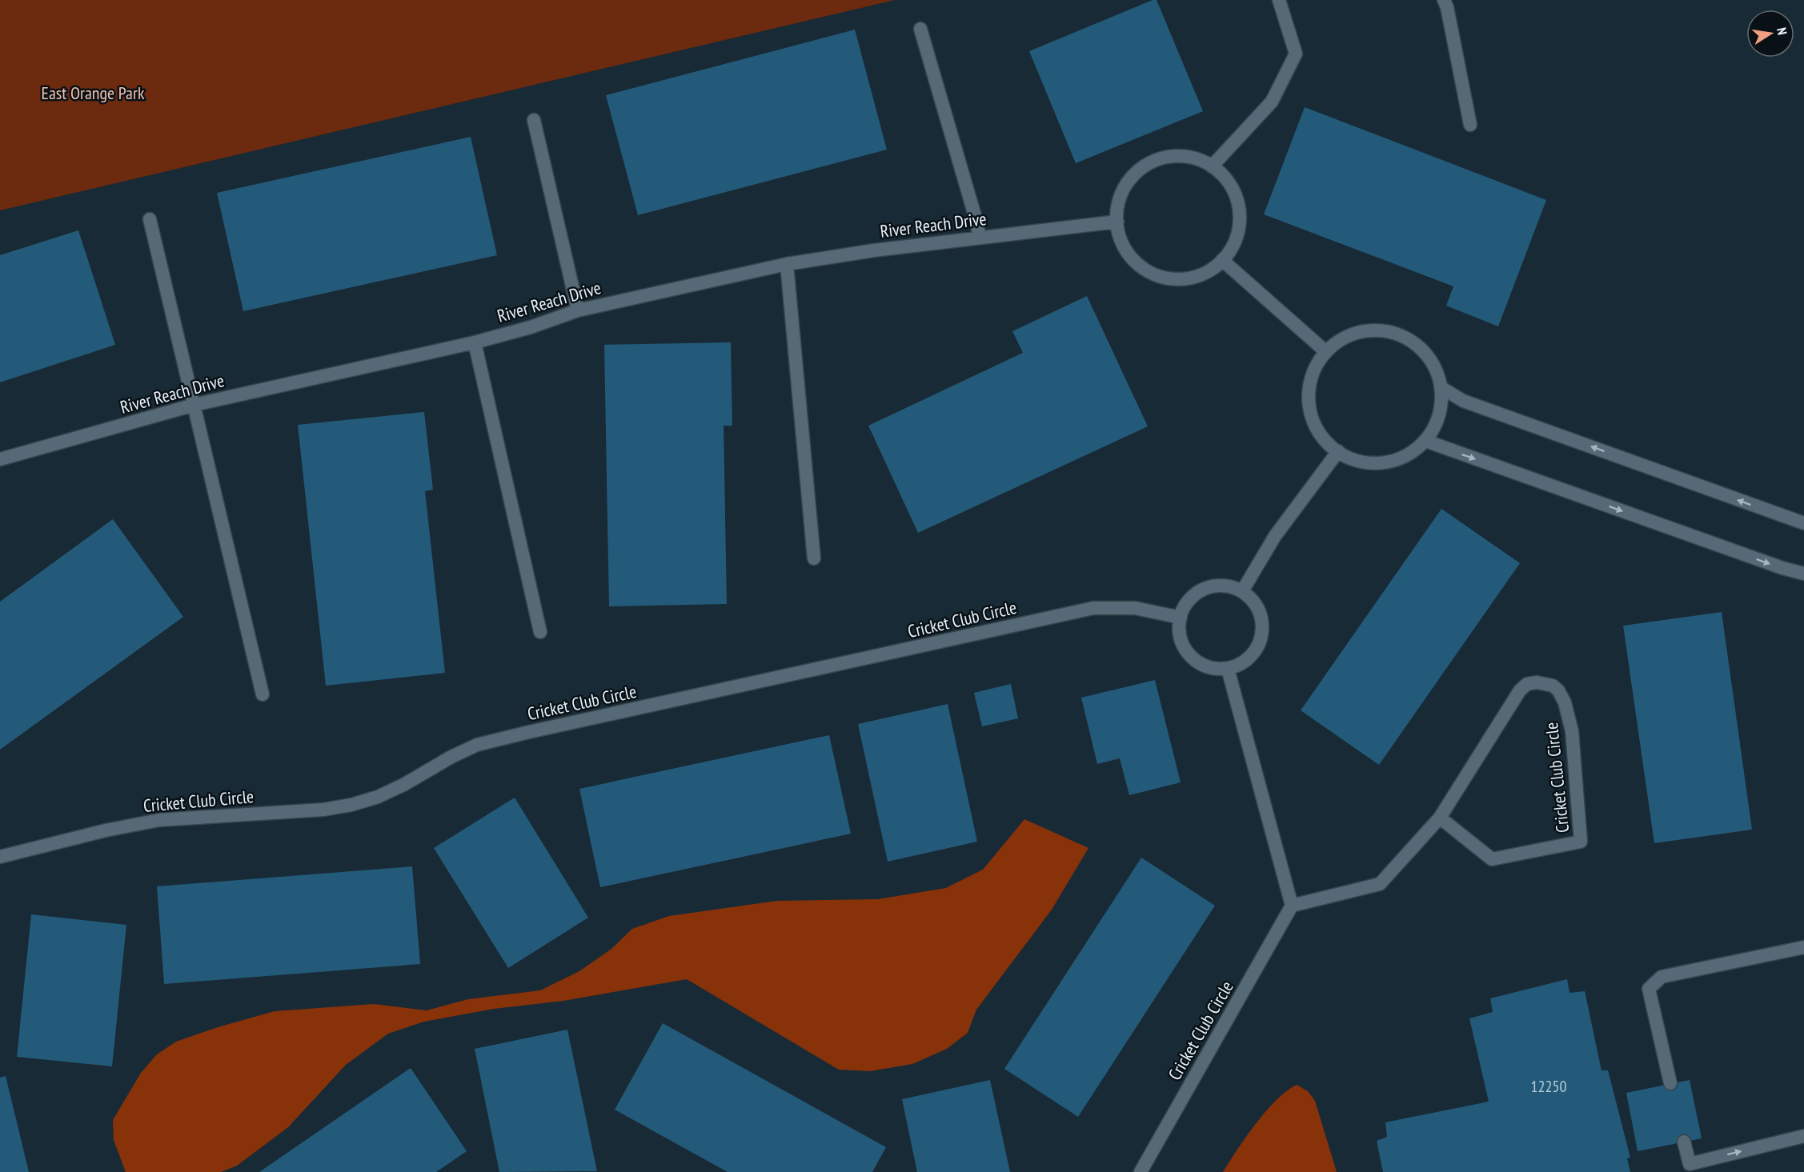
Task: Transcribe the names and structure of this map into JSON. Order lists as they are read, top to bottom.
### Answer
{
  "streets": {
    "street": ["River Reach Drive", "Cricket Club Circle"]
  },
  "parks": ["East Orange Park"],
  "house_numbers": ["12250"],
  "north": "right"
}
